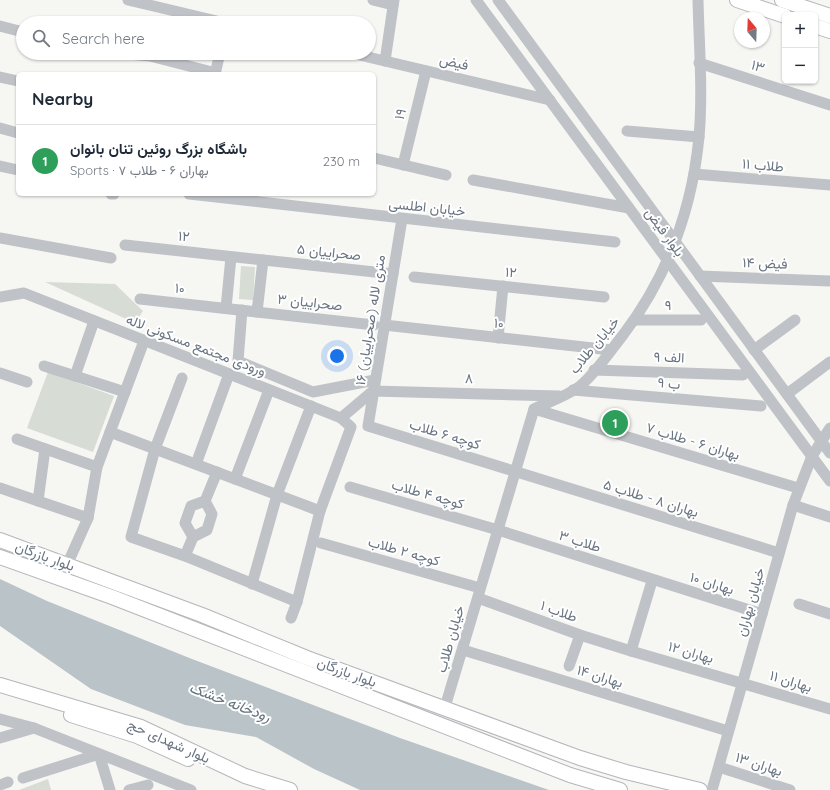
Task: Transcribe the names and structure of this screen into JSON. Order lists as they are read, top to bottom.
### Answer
{
  "streets": {
    "main road": ["بلوار بازرگان", "بلوار شهدای حج"],
    "street": [
      "فیض",
      "۱۳",
      "۱۹",
      "طلاب ۱۱",
      "خيابان اطلسى",
      "بلوار فیض",
      "۱۲",
      "۵ صحراییان",
      "فیض ۱۴",
      "۱۰",
      "صحراییان ۳",
      "۹",
      "۱۶ متری لاله (صحراییان)",
      "ورودی مجتمع مسکونی لاله",
      "خیابان طلاب",
      "۹ الف",
      "۸",
      "۹ ب",
      "کوچه ۶ طلاب",
      "بهاران ۶ - طلاب ۷",
      "کوچه ۴ طلاب",
      "بهاران ۸ - طلاب ۵",
      "طلاب ۳",
      "کوچه ۲ طلاب",
      "بهاران ۱۰",
      "خیابان بهاران",
      "طلاب ۱",
      "بهاران ۱۲",
      "بهاران ۱۴",
      "بهاران ۱۱",
      "بهاران ۱۳"
    ]
  },
  "crossings": [
    ["فیض", "۱۹"],
    ["فیض", "بلوار فیض"],
    ["۱۳", "خیابان طلاب"],
    ["طلاب ۱۱", "خیابان طلاب"],
    ["خيابان اطلسى", "۱۶ متری لاله (صحراییان)"],
    ["بلوار فیض", "فیض ۱۴"],
    ["بلوار فیض", "خیابان طلاب"],
    ["بلوار فیض", "خیابان بهاران"],
    ["۱۲", "۵ صحراییان"],
    ["۵ صحراییان", "۱۶ متری لاله (صحراییان)"],
    ["۱۰", "صحراییان ۳"],
    ["۱۰", "۱۶ متری لاله (صحراییان)"],
    ["۱۰", "خیابان طلاب"],
    ["۱۰", "۸"],
    ["صحراییان ۳", "۱۶ متری لاله (صحراییان)"],
    ["صحراییان ۳", "۸"],
    ["۹", "خیابان طلاب"],
    ["۱۶ متری لاله (صحراییان)", "۸"],
    ["۱۶ متری لاله (صحراییان)", "کوچه ۶ طلاب"],
    ["خیابان طلاب", "۹ الف"],
    ["خیابان طلاب", "۸"],
    ["خیابان طلاب", "۹ ب"],
    ["خیابان طلاب", "کوچه ۶ طلاب"],
    ["خیابان طلاب", "بهاران ۶ - طلاب ۷"],
    ["خیابان طلاب", "کوچه ۴ طلاب"],
    ["خیابان طلاب", "بهاران ۸ - طلاب ۵"],
    ["خیابان طلاب", "طلاب ۳"],
    ["خیابان طلاب", "کوچه ۲ طلاب"],
    ["خیابان طلاب", "بلوار بازرگان"],
    ["خیابان طلاب", "طلاب ۱"],
    ["خیابان طلاب", "بهاران ۱۴"],
    ["۸", "۹ ب"],
    ["کوچه ۶ طلاب", "بهاران ۸ - طلاب ۵"],
    ["بهاران ۶ - طلاب ۷", "خیابان بهاران"],
    ["کوچه ۴ طلاب", "طلاب ۳"],
    ["بهاران ۸ - طلاب ۵", "خیابان بهاران"],
    ["طلاب ۳", "بهاران ۱۰"],
    ["کوچه ۲ طلاب", "طلاب ۱"],
    ["بهاران ۱۰", "خیابان بهاران"],
    ["خیابان بهاران", "بهاران ۱۲"],
    ["خیابان بهاران", "بهاران ۱۴"],
    ["خیابان بهاران", "بهاران ۱۱"],
    ["خیابان بهاران", "بهاران ۱۳"],
    ["طلاب ۱", "بهاران ۱۲"],
    ["بهاران ۱۲", "بهاران ۱۱"]
  ],
  "water": ["رودخانه خشک"],
  "north": "top",
  "page": {
    "map_buttons": ["+", "−"],
    "search": "Search here",
    "heading": "Nearby",
    "list": [
      {
        "mark": "1",
        "name": "باشگاه بزرگ روئین تنان بانوان",
        "note": "Sports · بهاران ۶ - طلاب ۷",
        "value": "230 m"
      }
    ],
    "pins": "1"
  }
}
